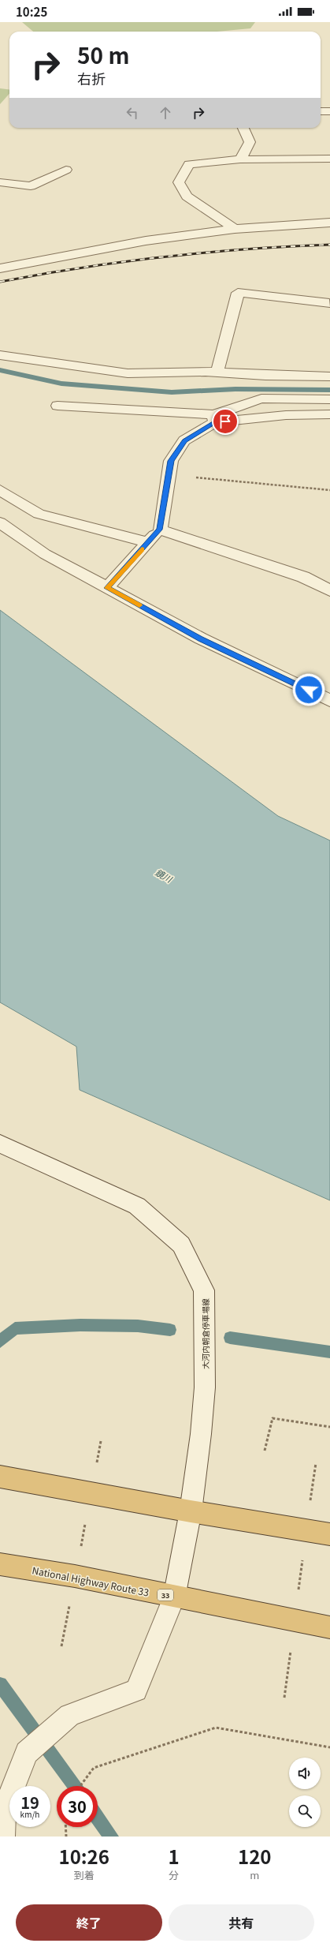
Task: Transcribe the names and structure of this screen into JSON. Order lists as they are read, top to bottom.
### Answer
{
  "streets": {
    "highway": ["National Highway Route 33", "33"],
    "street": ["大河内朝倉停車場線"]
  },
  "crossings": [
    ["大河内朝倉停車場線", "National Highway Route 33"]
  ],
  "water": ["鏡川"],
  "page": {
    "status": "10:25",
    "turn": ["50 m", "右折"],
    "speed": "19 km/h",
    "limit": "30",
    "eta": [
      "10:26",
      "到着",
      "1",
      "分",
      "120",
      "m"
    ],
    "buttons": ["終了", "共有"]
  }
}
